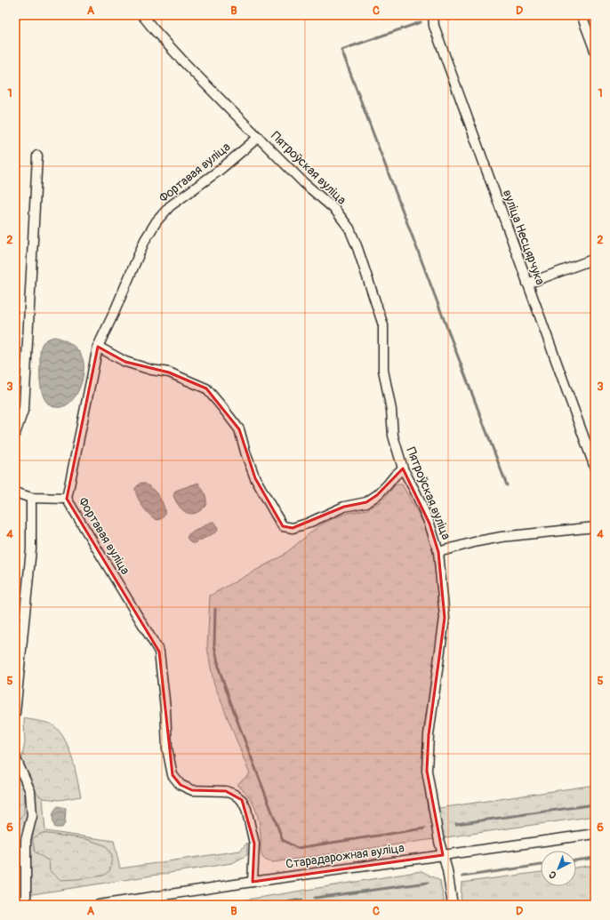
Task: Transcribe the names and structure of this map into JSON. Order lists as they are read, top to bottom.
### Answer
{
  "streets": {
    "street": [
      "Пятроўская вуліца",
      "Фортавая вуліца",
      "вуліца Несцярчука",
      "Старадарожная вуліца"
    ]
  },
  "crossings": [
    ["Пятроўская вуліца", "Фортавая вуліца"],
    ["Пятроўская вуліца", "Старадарожная вуліца"],
    ["Фортавая вуліца", "Старадарожная вуліца"]
  ],
  "north": "bottom left",
  "grid": {
    "columns": [
      "A",
      "B",
      "C",
      "D"
    ],
    "rows": [
      "1",
      "2",
      "3",
      "4",
      "5",
      "6"
    ]
  }
}
